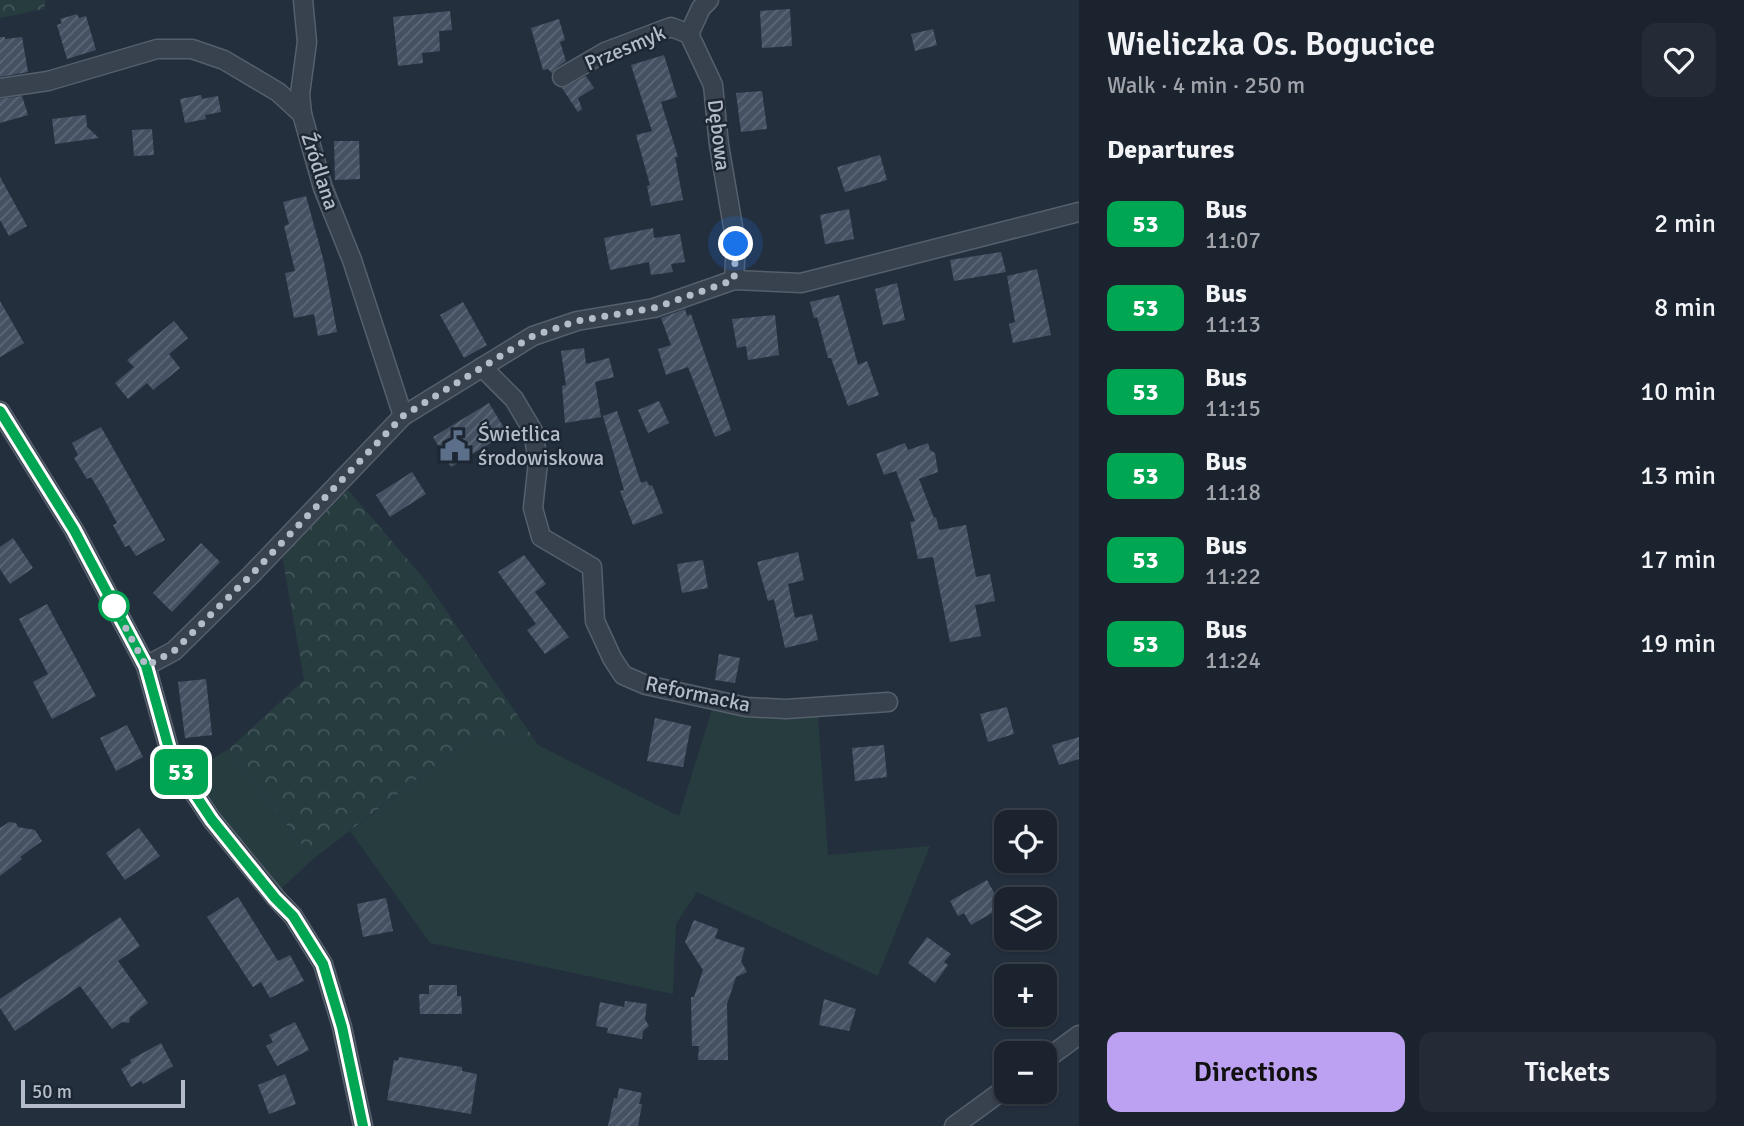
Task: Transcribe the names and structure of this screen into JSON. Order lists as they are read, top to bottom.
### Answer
{
  "streets": {
    "street": [
      "Przesmyk",
      "Dębowa",
      "Źródlana",
      "Reformacka"
    ]
  },
  "crossings": [
    ["Przesmyk", "Dębowa"]
  ],
  "places": {
    "public building": ["Świetlica środowiskowa"]
  },
  "lines": ["bus line 53"],
  "scale_bar": "50 m",
  "page": {
    "on_map": "53",
    "heading": [
      ["Wieliczka Os. Bogucice", "Walk · 4 min · 250 m"],
      "Departures"
    ],
    "list": [
      {
        "mark": "53",
        "name": "Bus",
        "note": "11:07",
        "value": "2 min"
      },
      {
        "mark": "53",
        "name": "Bus",
        "note": "11:13",
        "value": "8 min"
      },
      {
        "mark": "53",
        "name": "Bus",
        "note": "11:15",
        "value": "10 min"
      },
      {
        "mark": "53",
        "name": "Bus",
        "note": "11:18",
        "value": "13 min"
      },
      {
        "mark": "53",
        "name": "Bus",
        "note": "11:22",
        "value": "17 min"
      },
      {
        "mark": "53",
        "name": "Bus",
        "note": "11:24",
        "value": "19 min"
      }
    ],
    "map_buttons": ["+", "−"],
    "buttons": ["Directions", "Tickets"],
    "scale": "50 m"
  }
}
